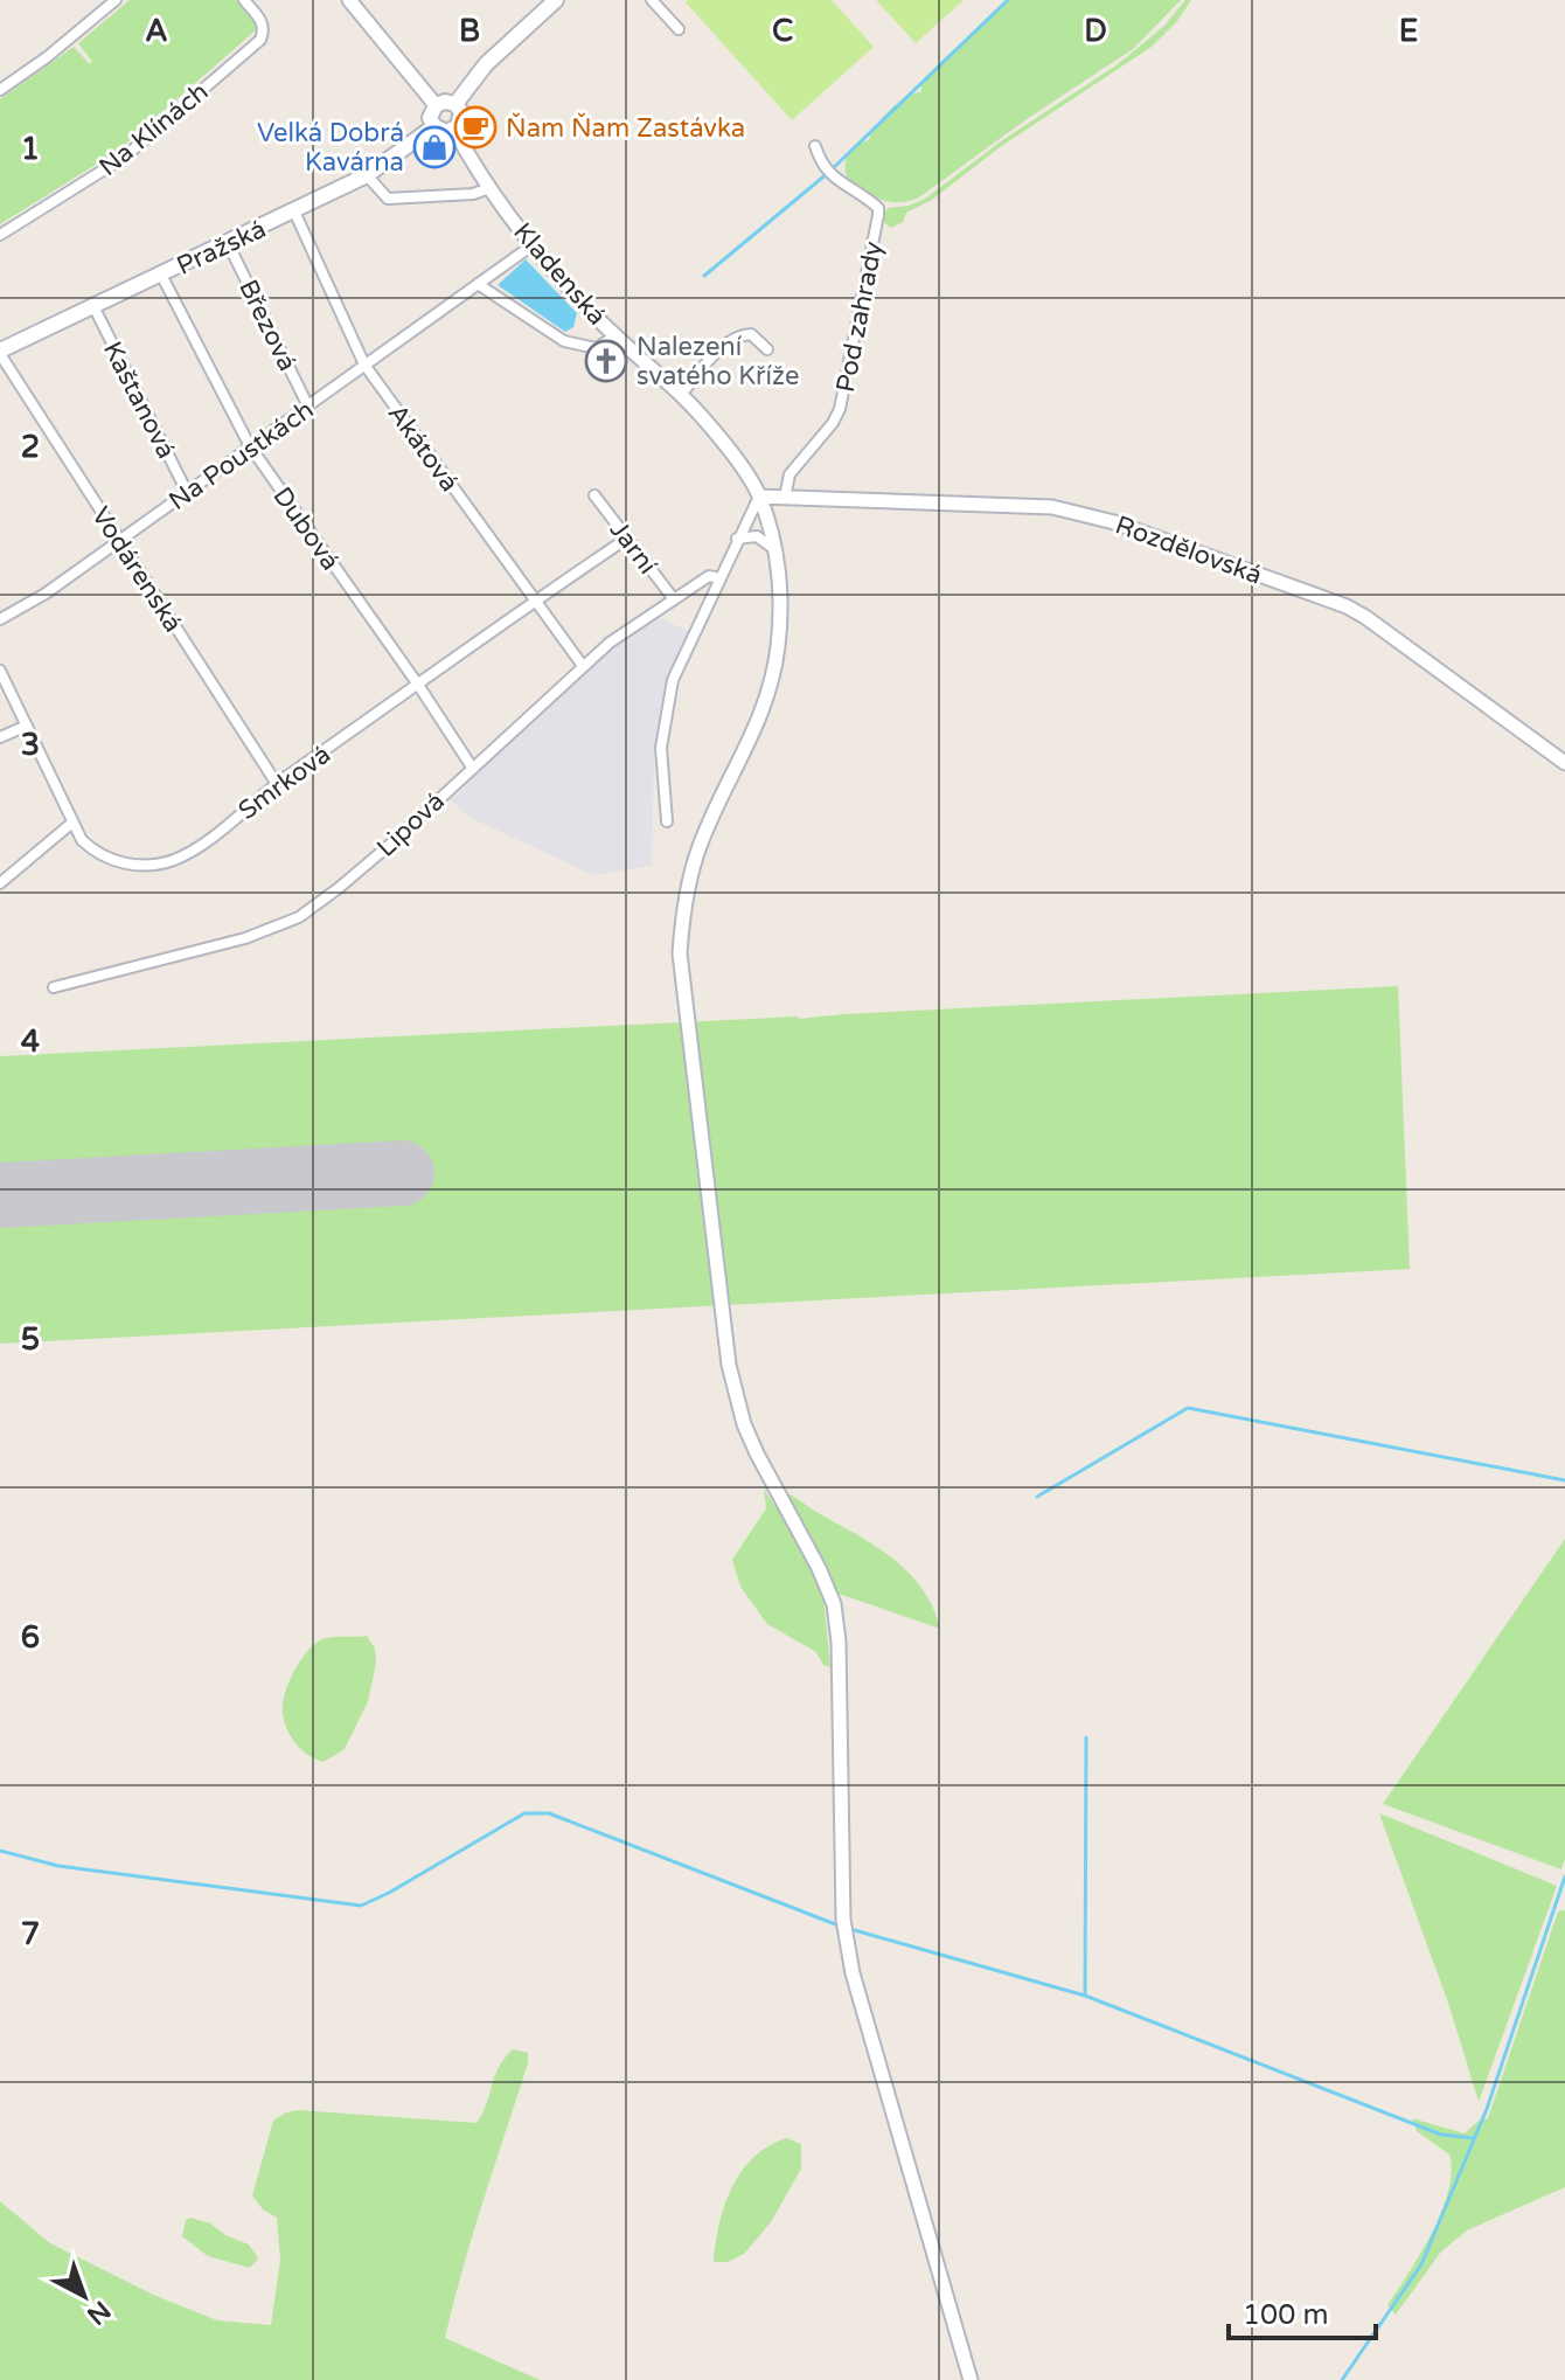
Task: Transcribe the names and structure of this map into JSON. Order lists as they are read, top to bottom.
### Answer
{
  "streets": {
    "main road": ["Pražská"],
    "street": [
      "Na Klínách",
      "Kladenská",
      "Pod zahrady",
      "Březová",
      "Kaštanová",
      "Akátová",
      "Na Poustkách",
      "Dubová",
      "Jarní",
      "Rozdělovská",
      "Vodárenská",
      "Smrková",
      "Lipová"
    ]
  },
  "crossings": [
    ["Pražská", "Kladenská"],
    ["Pražská", "Březová"],
    ["Pražská", "Kaštanová"],
    ["Pražská", "Akátová"],
    ["Pražská", "Dubová"],
    ["Pražská", "Vodárenská"],
    ["Kladenská", "Na Poustkách"],
    ["Kladenská", "Rozdělovská"],
    ["Pod zahrady", "Rozdělovská"],
    ["Březová", "Na Poustkách"],
    ["Kaštanová", "Na Poustkách"],
    ["Akátová", "Na Poustkách"],
    ["Akátová", "Smrková"],
    ["Akátová", "Lipová"],
    ["Na Poustkách", "Dubová"],
    ["Na Poustkách", "Vodárenská"],
    ["Dubová", "Smrková"],
    ["Dubová", "Lipová"],
    ["Jarní", "Smrková"],
    ["Jarní", "Lipová"],
    ["Vodárenská", "Smrková"]
  ],
  "places": {
    "cafe": ["Ňam Ňam Zastávka"],
    "shop": ["Velká Dobrá Kavárna"],
    "church": ["Nalezení svatého Kříže"]
  },
  "scale_bar": "100 m",
  "north": "bottom right",
  "grid": {
    "columns": [
      "A",
      "B",
      "C",
      "D",
      "E"
    ],
    "rows": [
      "1",
      "2",
      "3",
      "4",
      "5",
      "6",
      "7"
    ]
  }
}
